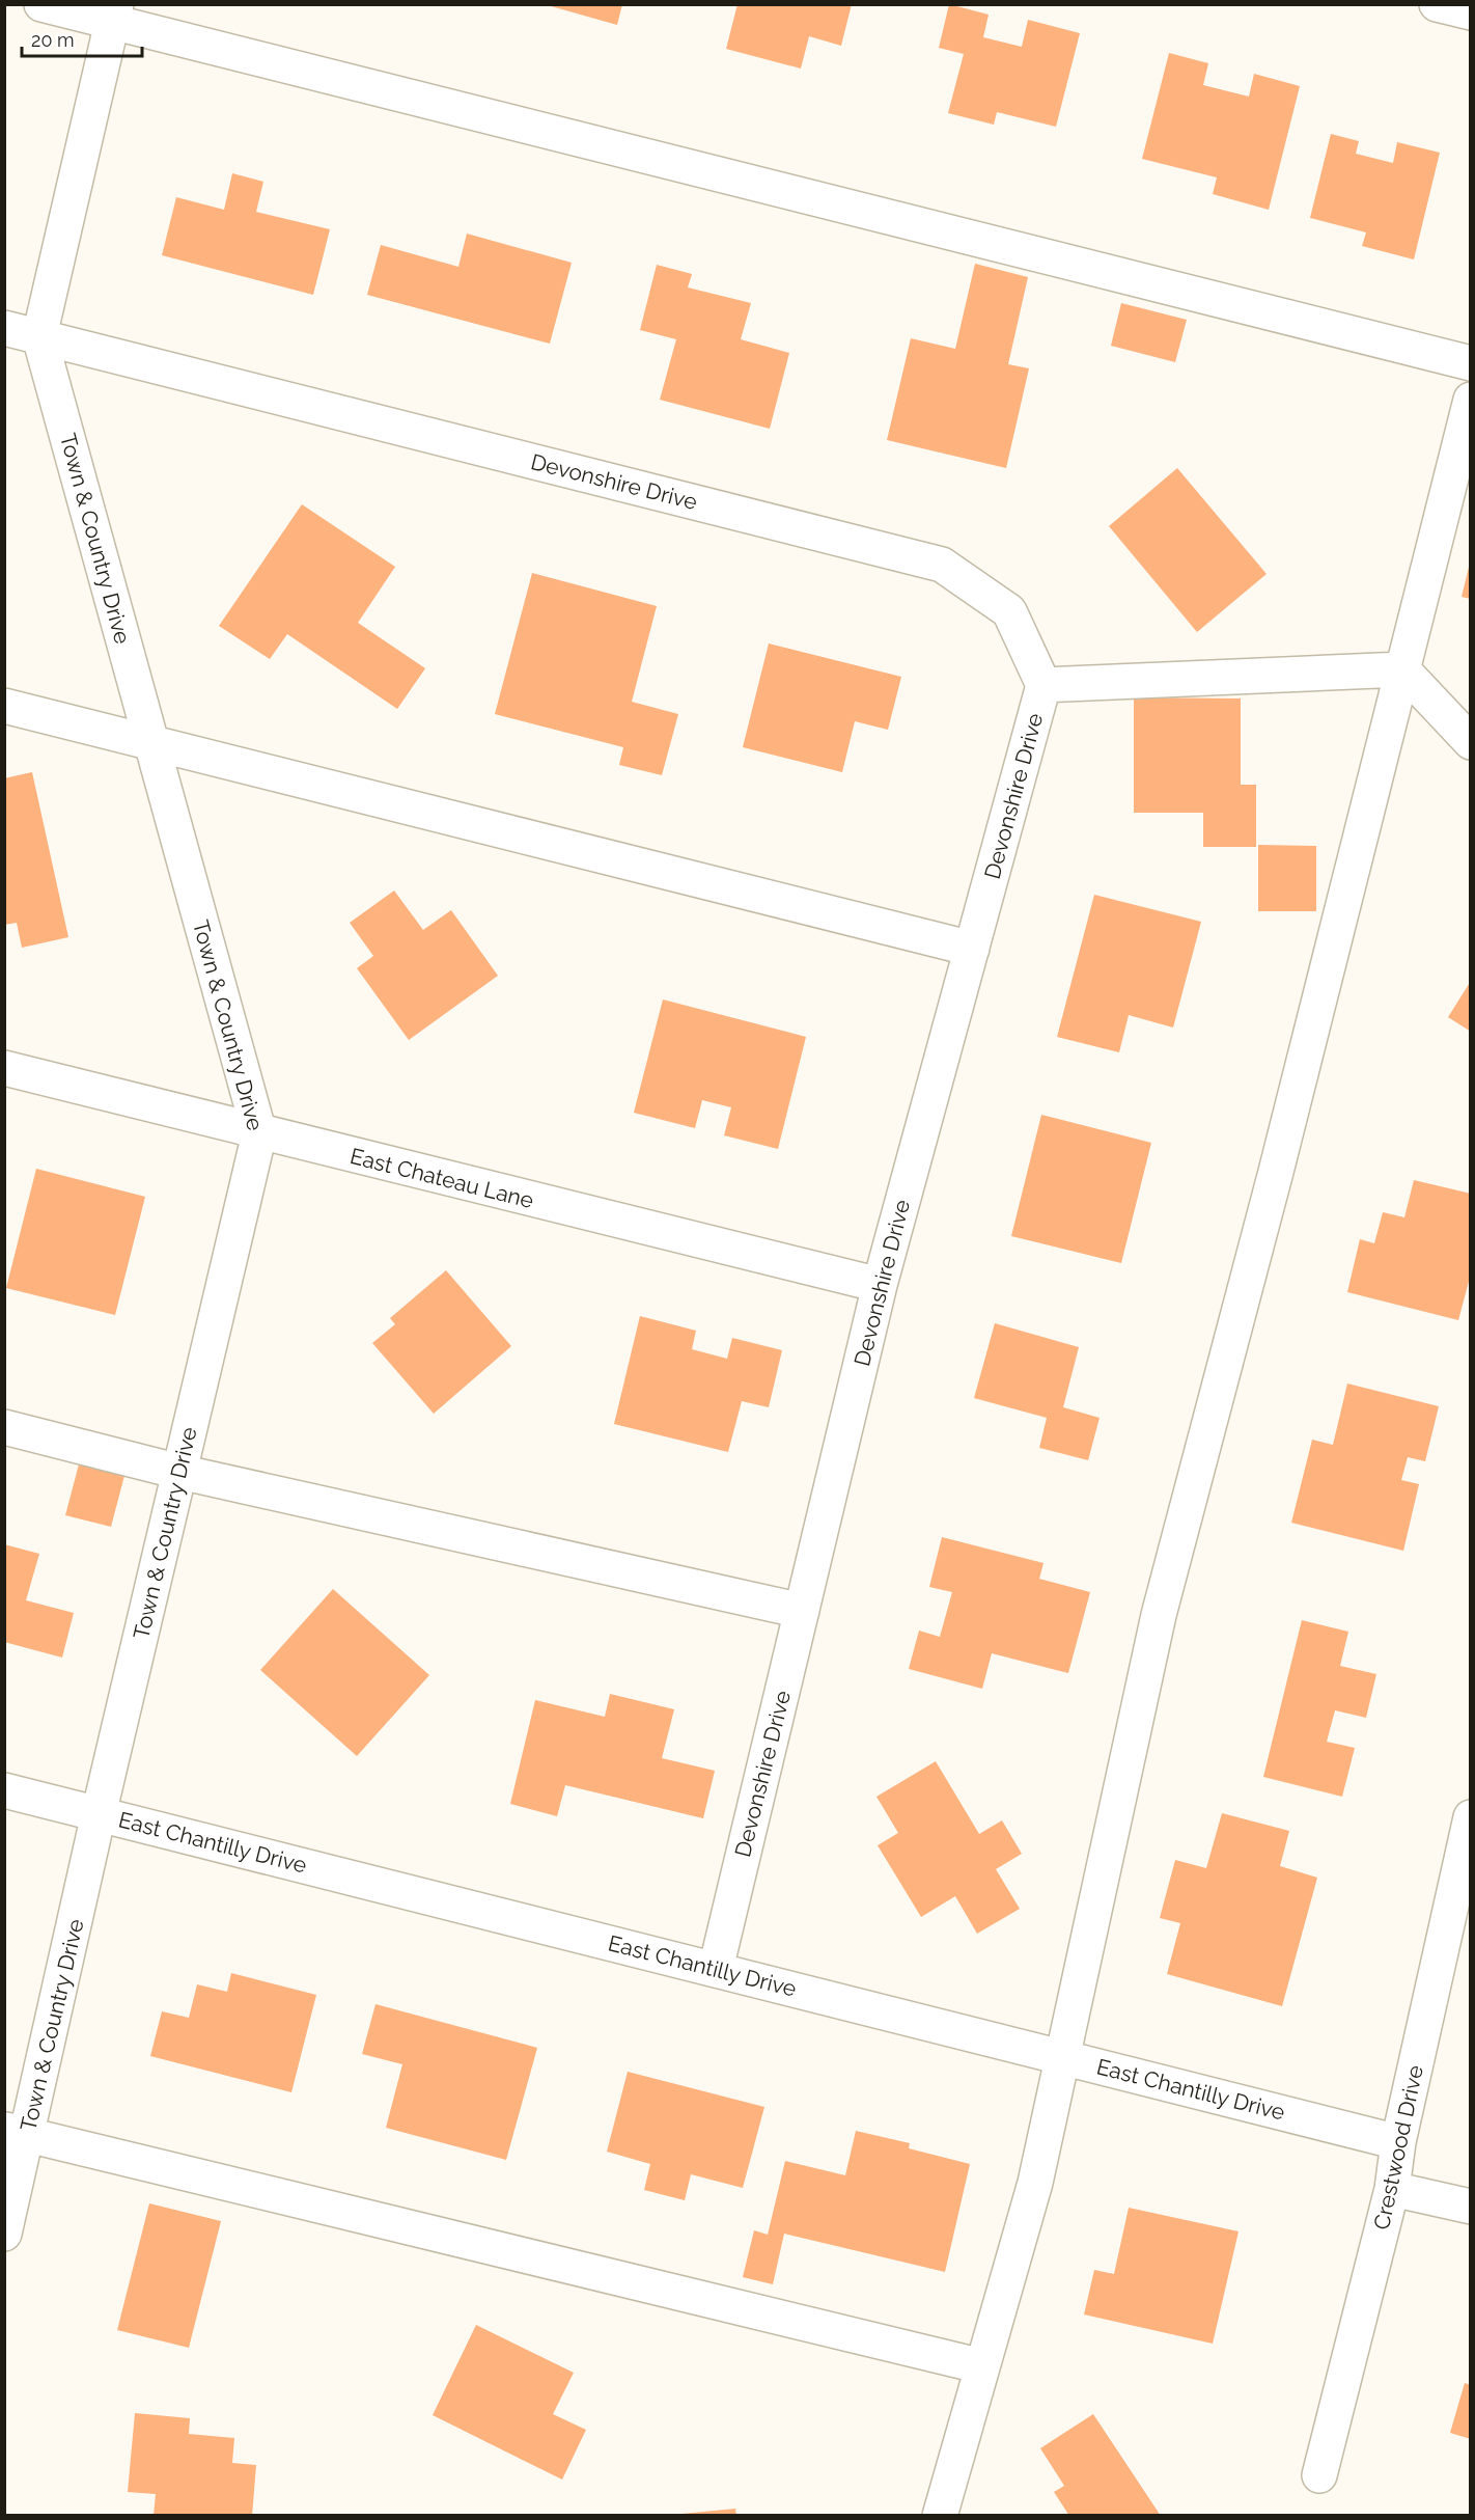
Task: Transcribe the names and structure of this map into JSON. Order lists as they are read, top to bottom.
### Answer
{
  "streets": {
    "street": [
      "Devonshire Drive",
      "Town & Country Drive",
      "East Chateau Lane",
      "East Chantilly Drive",
      "Crestwood Drive"
    ]
  },
  "crossings": [
    ["Devonshire Drive", "Town & Country Drive"],
    ["Devonshire Drive", "East Chateau Lane"],
    ["Devonshire Drive", "East Chantilly Drive"],
    ["Town & Country Drive", "East Chateau Lane"],
    ["Town & Country Drive", "East Chantilly Drive"],
    ["East Chantilly Drive", "Crestwood Drive"]
  ],
  "scale_bar": "20 m"
}
